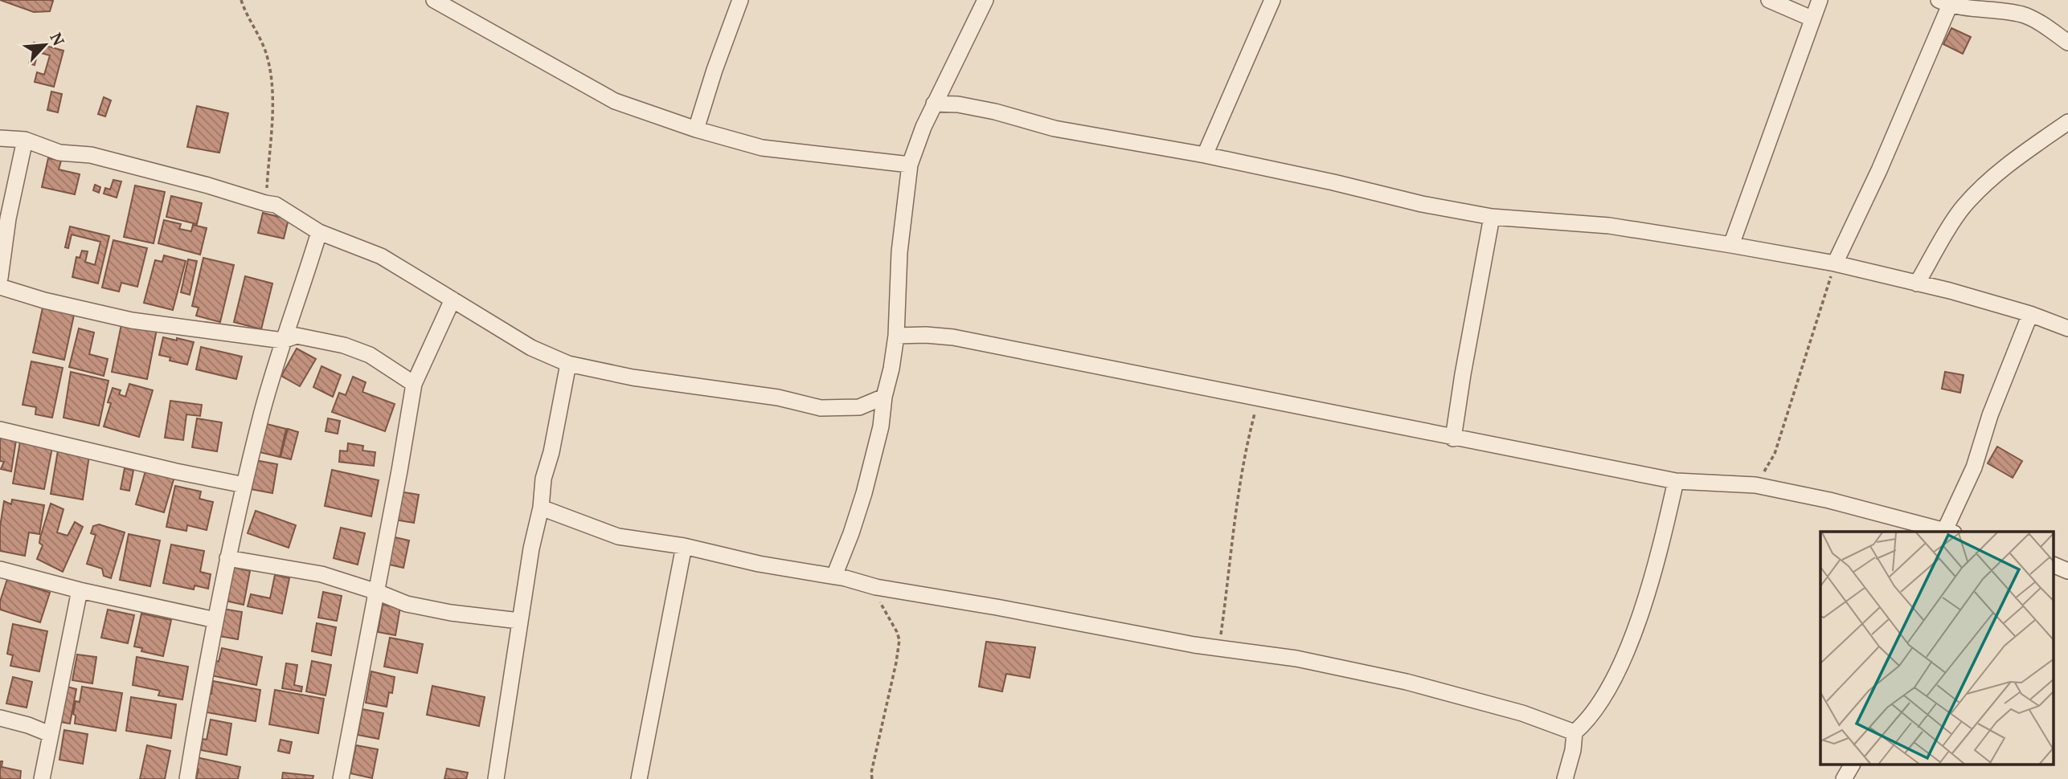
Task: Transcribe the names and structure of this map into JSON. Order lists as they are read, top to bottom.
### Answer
{
  "north": "top right"
}
